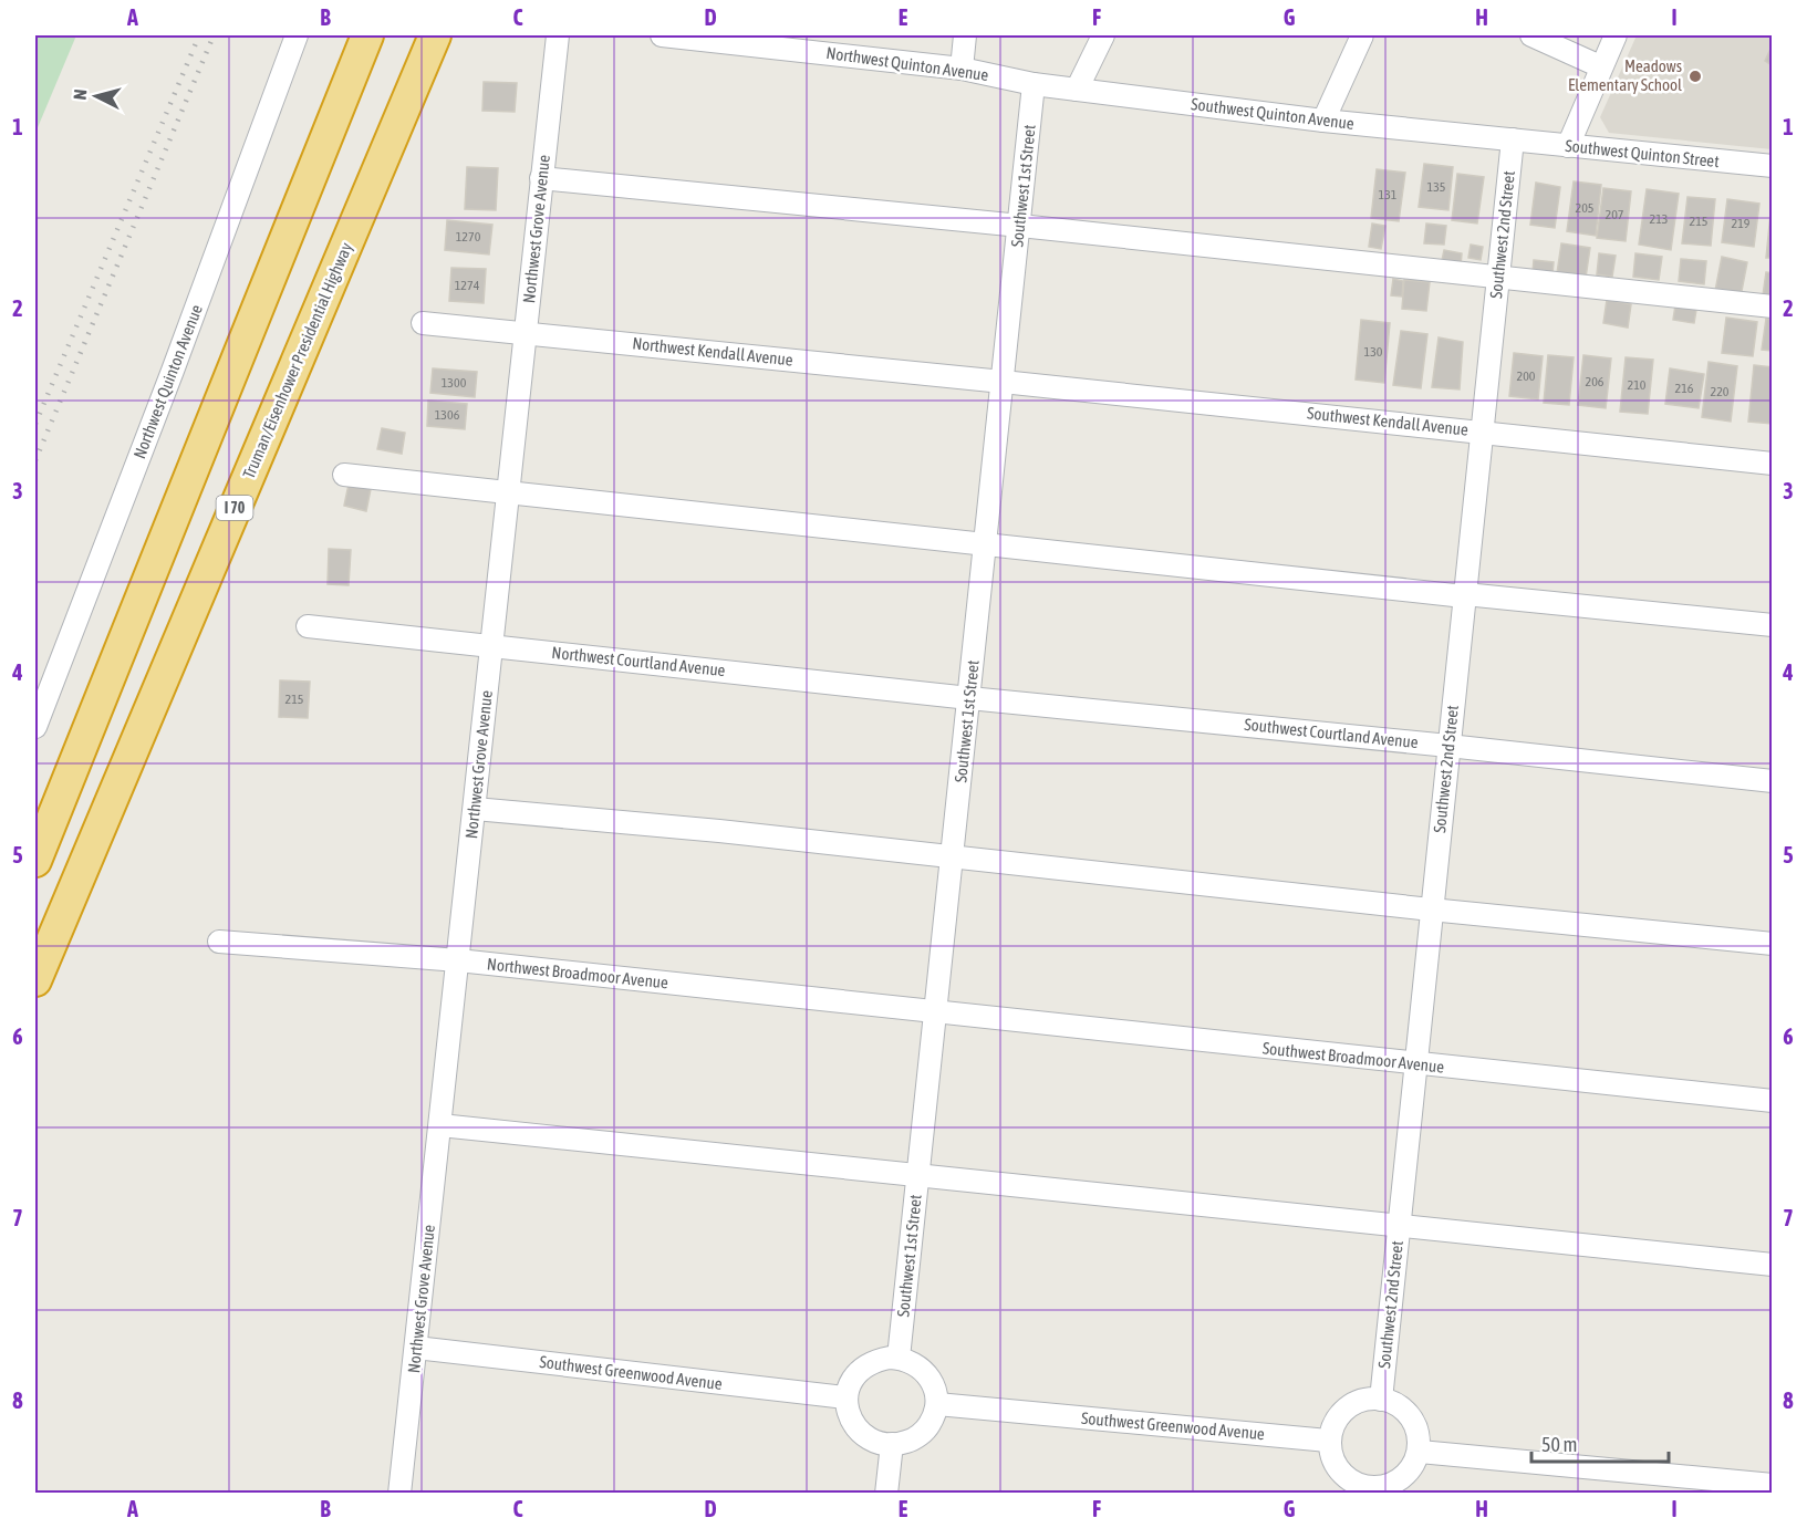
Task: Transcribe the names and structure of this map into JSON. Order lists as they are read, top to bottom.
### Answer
{
  "streets": {
    "highway": ["Truman/Eisenhower Presidential Highway", "I 70"],
    "street": [
      "Northwest Quinton Avenue",
      "Southwest Quinton Avenue",
      "Southwest Quinton Street",
      "Southwest 1st Street",
      "Northwest Grove Avenue",
      "Southwest 2nd Street",
      "Northwest Kendall Avenue",
      "Southwest Kendall Avenue",
      "Northwest Courtland Avenue",
      "Southwest Courtland Avenue",
      "Northwest Broadmoor Avenue",
      "Southwest Broadmoor Avenue",
      "Southwest Greenwood Avenue"
    ]
  },
  "crossings": [
    ["Northwest Quinton Avenue", "Southwest Quinton Avenue"],
    ["Northwest Quinton Avenue", "Southwest 1st Street"],
    ["Southwest Quinton Avenue", "Southwest Quinton Street"],
    ["Southwest Quinton Avenue", "Southwest 1st Street"],
    ["Southwest Quinton Avenue", "Southwest 2nd Street"],
    ["Southwest Quinton Street", "Southwest 2nd Street"],
    ["Southwest 1st Street", "Northwest Kendall Avenue"],
    ["Southwest 1st Street", "Southwest Kendall Avenue"],
    ["Southwest 1st Street", "Northwest Courtland Avenue"],
    ["Southwest 1st Street", "Southwest Courtland Avenue"],
    ["Southwest 1st Street", "Northwest Broadmoor Avenue"],
    ["Southwest 1st Street", "Southwest Broadmoor Avenue"],
    ["Southwest 1st Street", "Southwest Greenwood Avenue"],
    ["Northwest Grove Avenue", "Northwest Kendall Avenue"],
    ["Northwest Grove Avenue", "Northwest Courtland Avenue"],
    ["Northwest Grove Avenue", "Northwest Broadmoor Avenue"],
    ["Northwest Grove Avenue", "Southwest Greenwood Avenue"],
    ["Southwest 2nd Street", "Southwest Kendall Avenue"],
    ["Southwest 2nd Street", "Southwest Courtland Avenue"],
    ["Southwest 2nd Street", "Southwest Broadmoor Avenue"],
    ["Southwest 2nd Street", "Southwest Greenwood Avenue"],
    ["Northwest Kendall Avenue", "Southwest Kendall Avenue"],
    ["Northwest Courtland Avenue", "Southwest Courtland Avenue"],
    ["Northwest Broadmoor Avenue", "Southwest Broadmoor Avenue"]
  ],
  "places": ["Meadows Elementary School"],
  "house_numbers": [
    "135",
    "131",
    "205",
    "207",
    "213",
    "215",
    "219",
    "1270",
    "1274",
    "130",
    "200",
    "206",
    "1300",
    "210",
    "216",
    "220",
    "1306",
    "215"
  ],
  "scale_bar": "50 m",
  "north": "left",
  "grid": {
    "columns": [
      "A",
      "B",
      "C",
      "D",
      "E",
      "F",
      "G",
      "H",
      "I"
    ],
    "rows": [
      "1",
      "2",
      "3",
      "4",
      "5",
      "6",
      "7",
      "8"
    ]
  }
}
